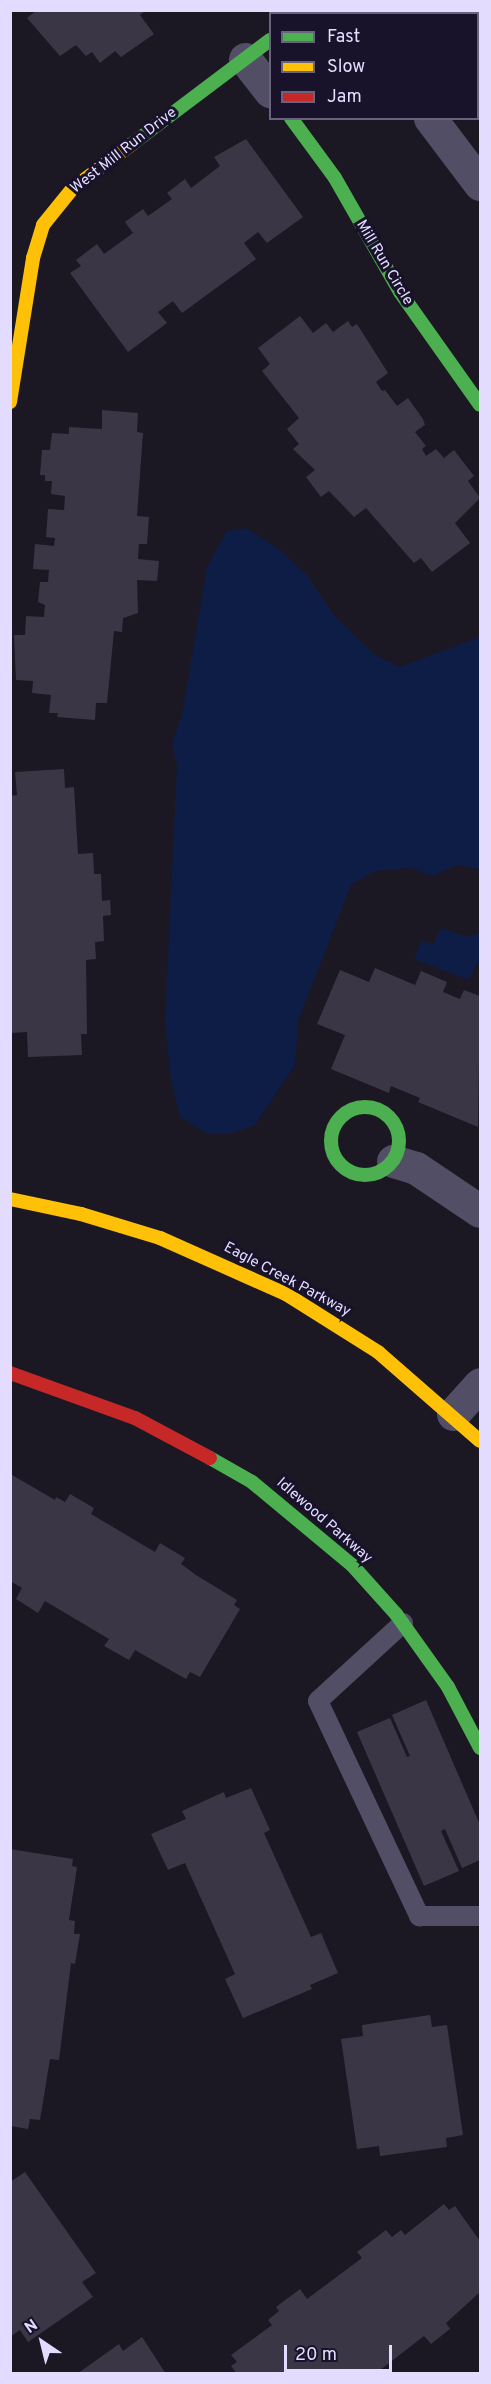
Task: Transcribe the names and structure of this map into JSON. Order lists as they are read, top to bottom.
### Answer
{
  "streets": {
    "street": [
      "West Mill Run Drive",
      "Mill Run Circle",
      "Eagle Creek Parkway",
      "Idlewood Parkway"
    ]
  },
  "legend": ["Fast", "Slow", "Jam"],
  "scale_bar": "20 m",
  "north": "top left"
}
